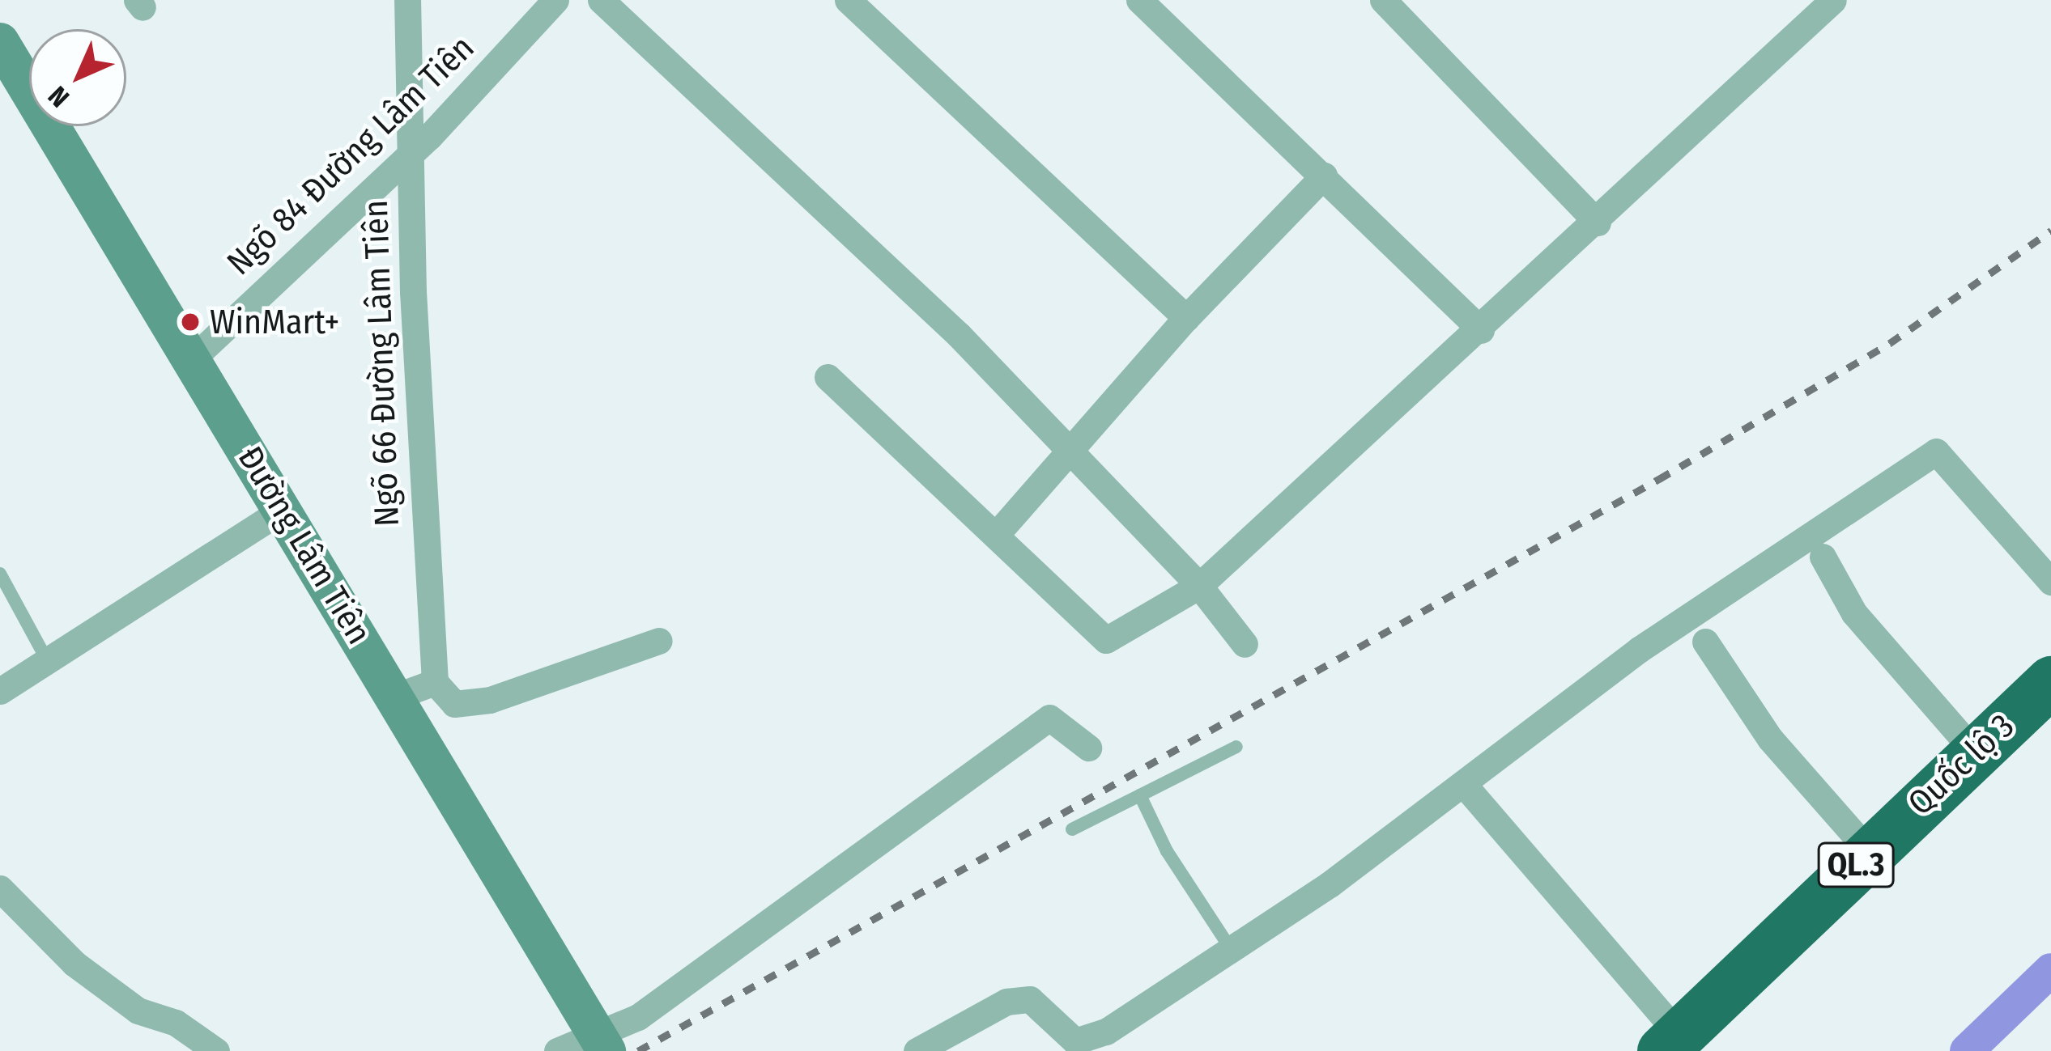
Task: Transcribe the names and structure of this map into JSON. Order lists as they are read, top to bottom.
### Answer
{
  "streets": {
    "highway": ["Quốc lộ 3", "QL.3"],
    "street": ["Ngõ 84 Đường Lâm Tiên", "Ngõ 66 Đường Lâm Tiên", "Đường Lâm Tiên"]
  },
  "crossings": [
    ["Ngõ 84 Đường Lâm Tiên", "Ngõ 66 Đường Lâm Tiên"],
    ["Ngõ 84 Đường Lâm Tiên", "Đường Lâm Tiên"]
  ],
  "places": ["WinMart+"],
  "north": "bottom left"
}
